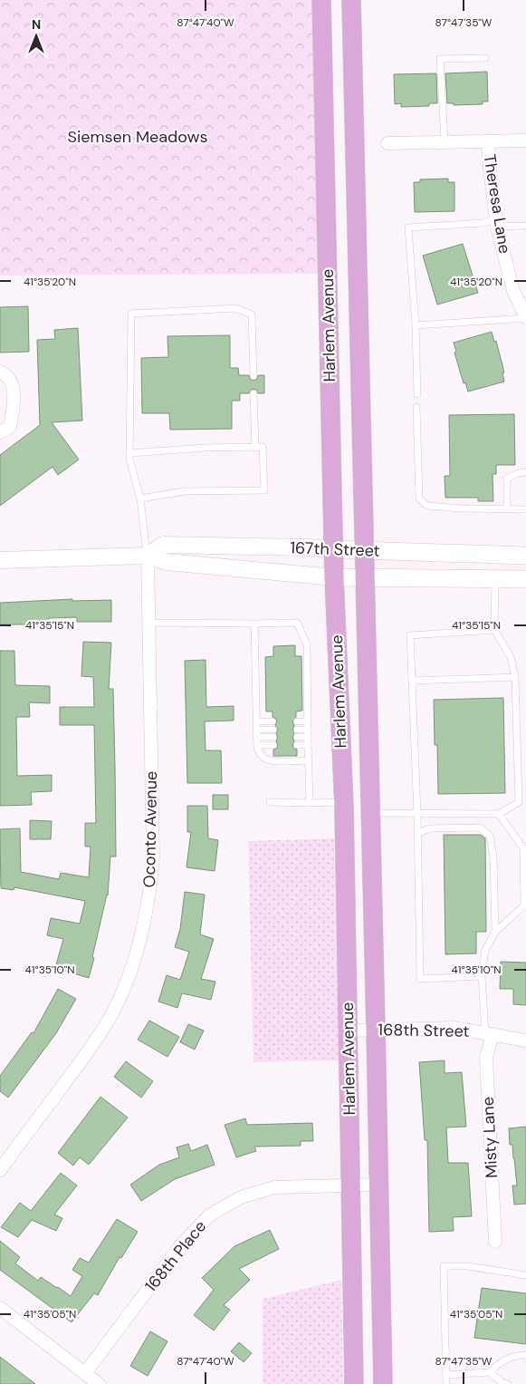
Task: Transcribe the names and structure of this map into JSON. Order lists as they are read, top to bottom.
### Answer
{
  "streets": {
    "main road": ["Harlem Avenue", "167th Street"],
    "street": [
      "Theresa Lane",
      "Oconto Avenue",
      "168th Street",
      "Misty Lane",
      "168th Place"
    ]
  },
  "crossings": [
    ["Harlem Avenue", "167th Street"],
    ["Harlem Avenue", "168th Street"],
    ["Harlem Avenue", "168th Place"],
    ["167th Street", "Oconto Avenue"],
    ["168th Street", "Misty Lane"]
  ],
  "parks": ["Siemsen Meadows"],
  "north": "top",
  "coordinates": [
    "87°47'40\"W",
    "87°47'35\"W",
    "41°35'20\"N",
    "41°35'15\"N",
    "41°35'10\"N",
    "41°35'05\"N"
  ]
}
